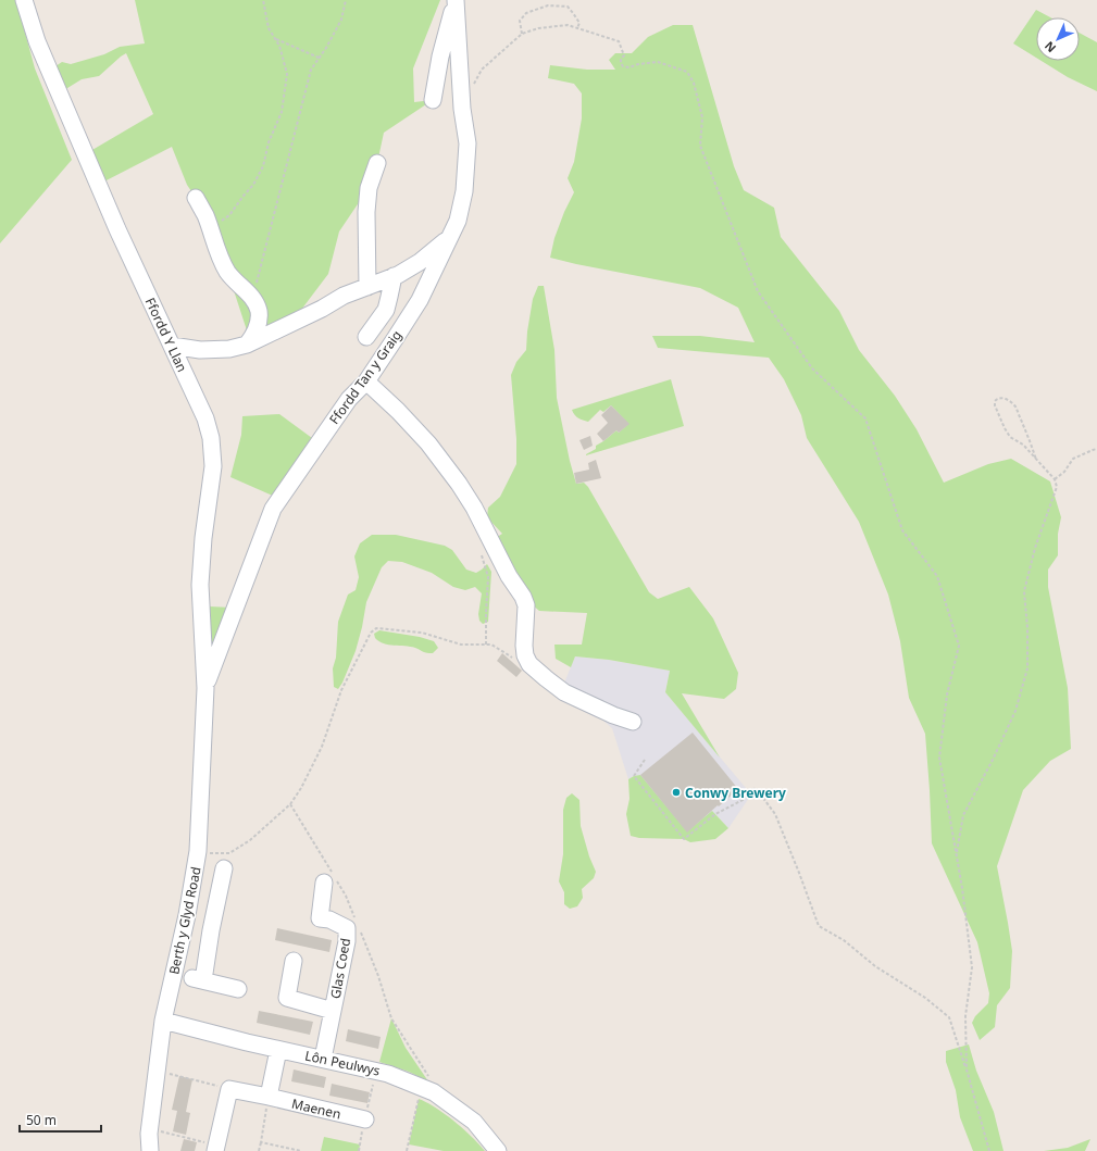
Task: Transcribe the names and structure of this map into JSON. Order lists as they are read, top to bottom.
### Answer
{
  "streets": {
    "street": [
      "Ffordd Y Llan",
      "Ffordd Tan y Graig",
      "Berth y Glyd Road",
      "Glas Coed",
      "Lôn Peulwys",
      "Maenen"
    ]
  },
  "crossings": [
    ["Ffordd Y Llan", "Ffordd Tan y Graig"],
    ["Ffordd Y Llan", "Berth y Glyd Road"],
    ["Ffordd Tan y Graig", "Berth y Glyd Road"],
    ["Berth y Glyd Road", "Lôn Peulwys"],
    ["Glas Coed", "Lôn Peulwys"]
  ],
  "places": ["Conwy Brewery"],
  "scale_bar": "50 m",
  "north": "bottom left"
}
